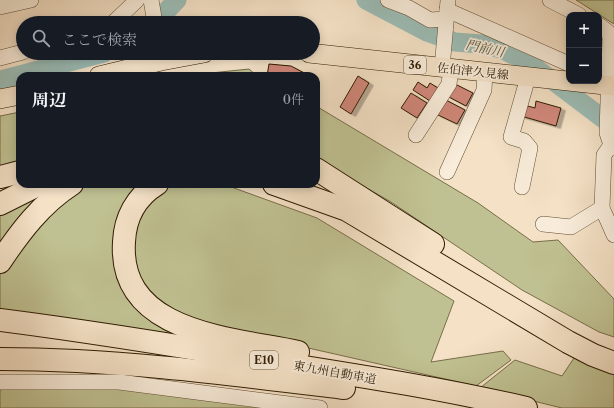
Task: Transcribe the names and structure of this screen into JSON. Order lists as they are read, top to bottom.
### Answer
{
  "streets": {
    "highway": ["E10", "東九州自動車道"],
    "main road": ["36", "佐伯津久見線"]
  },
  "water": ["門前川"],
  "page": {
    "map_buttons": ["+", "−"],
    "search": "ここで検索",
    "heading": ["周辺", "0件"]
  }
}
